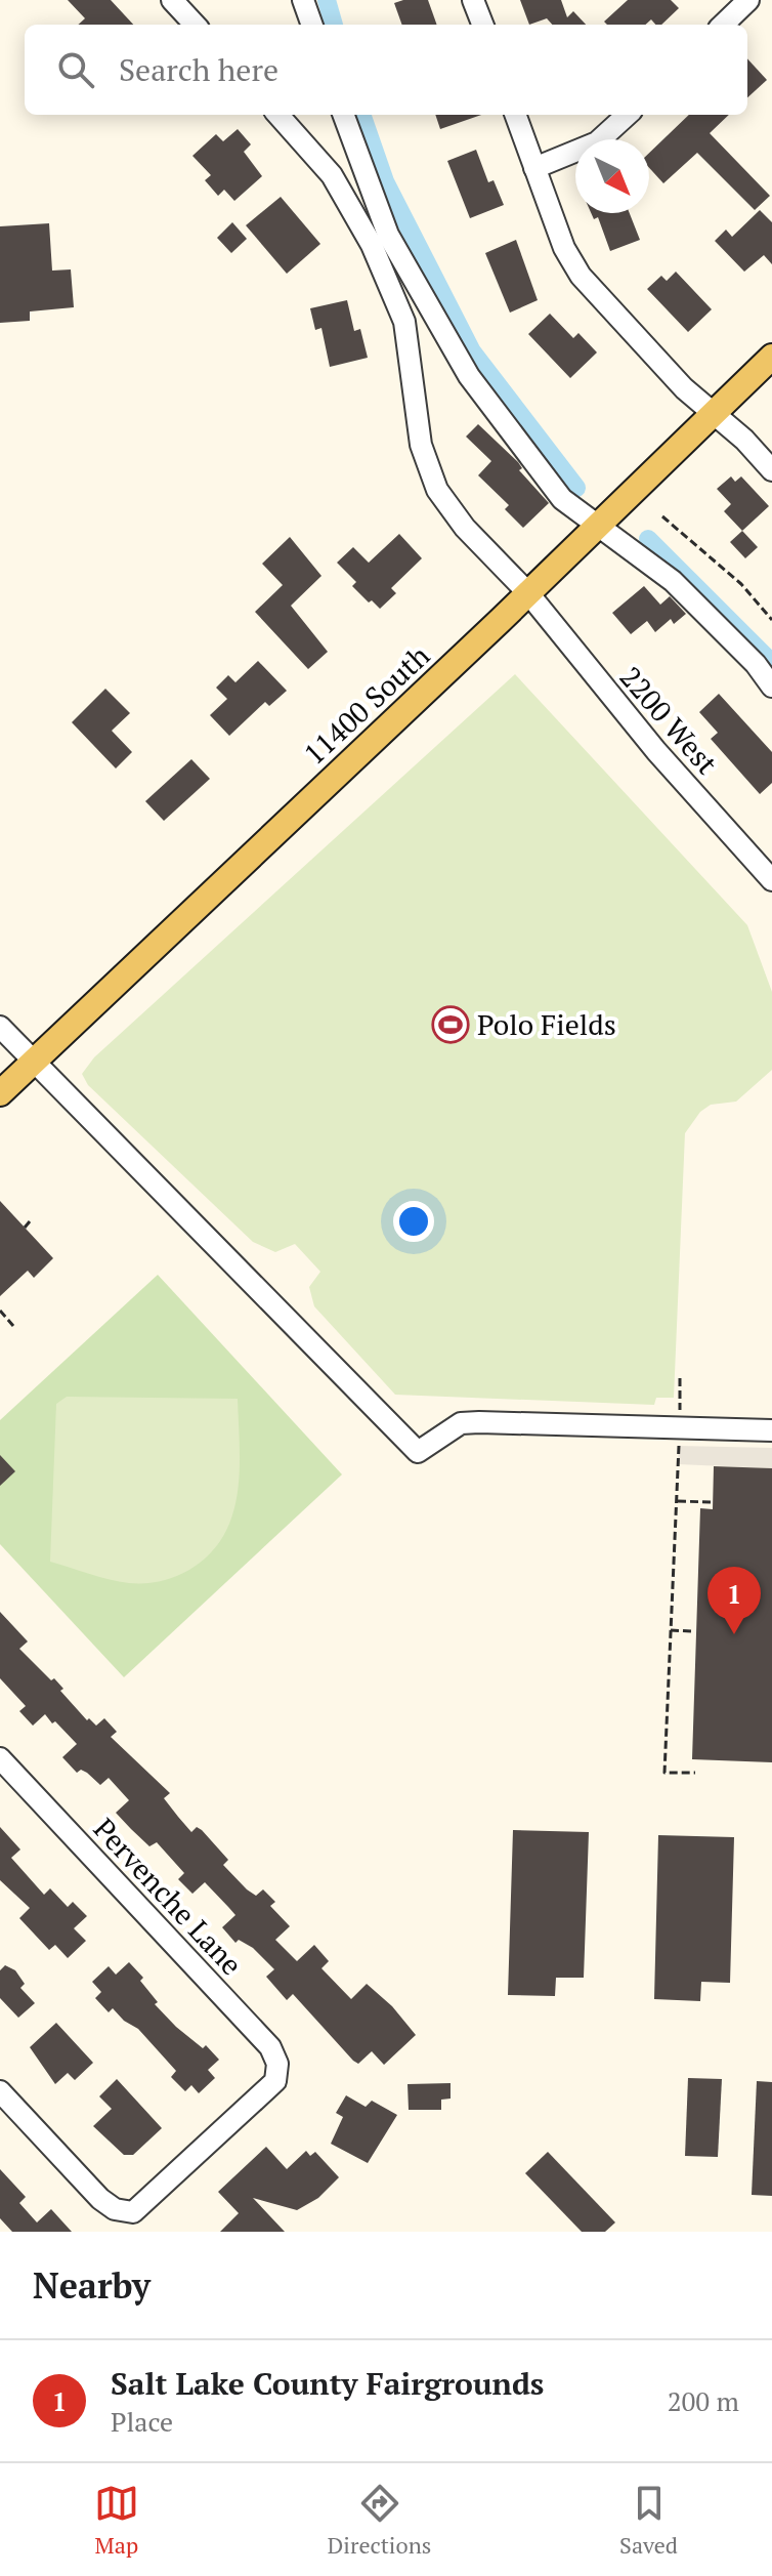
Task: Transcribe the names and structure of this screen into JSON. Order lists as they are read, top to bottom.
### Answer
{
  "streets": {
    "main road": ["11400 South"],
    "street": ["2200 West", "Pervenche Lane"]
  },
  "crossings": [
    ["11400 South", "2200 West"]
  ],
  "places": {
    "sports": ["Polo Fields"]
  },
  "north": "bottom right",
  "page": {
    "search": "Search here",
    "pins": "1",
    "heading": "Nearby",
    "list": [
      {
        "mark": "1",
        "name": "Salt Lake County Fairgrounds",
        "note": "Place",
        "value": "200 m"
      }
    ],
    "nav": ["Map", "Directions", "Saved"]
  }
}
